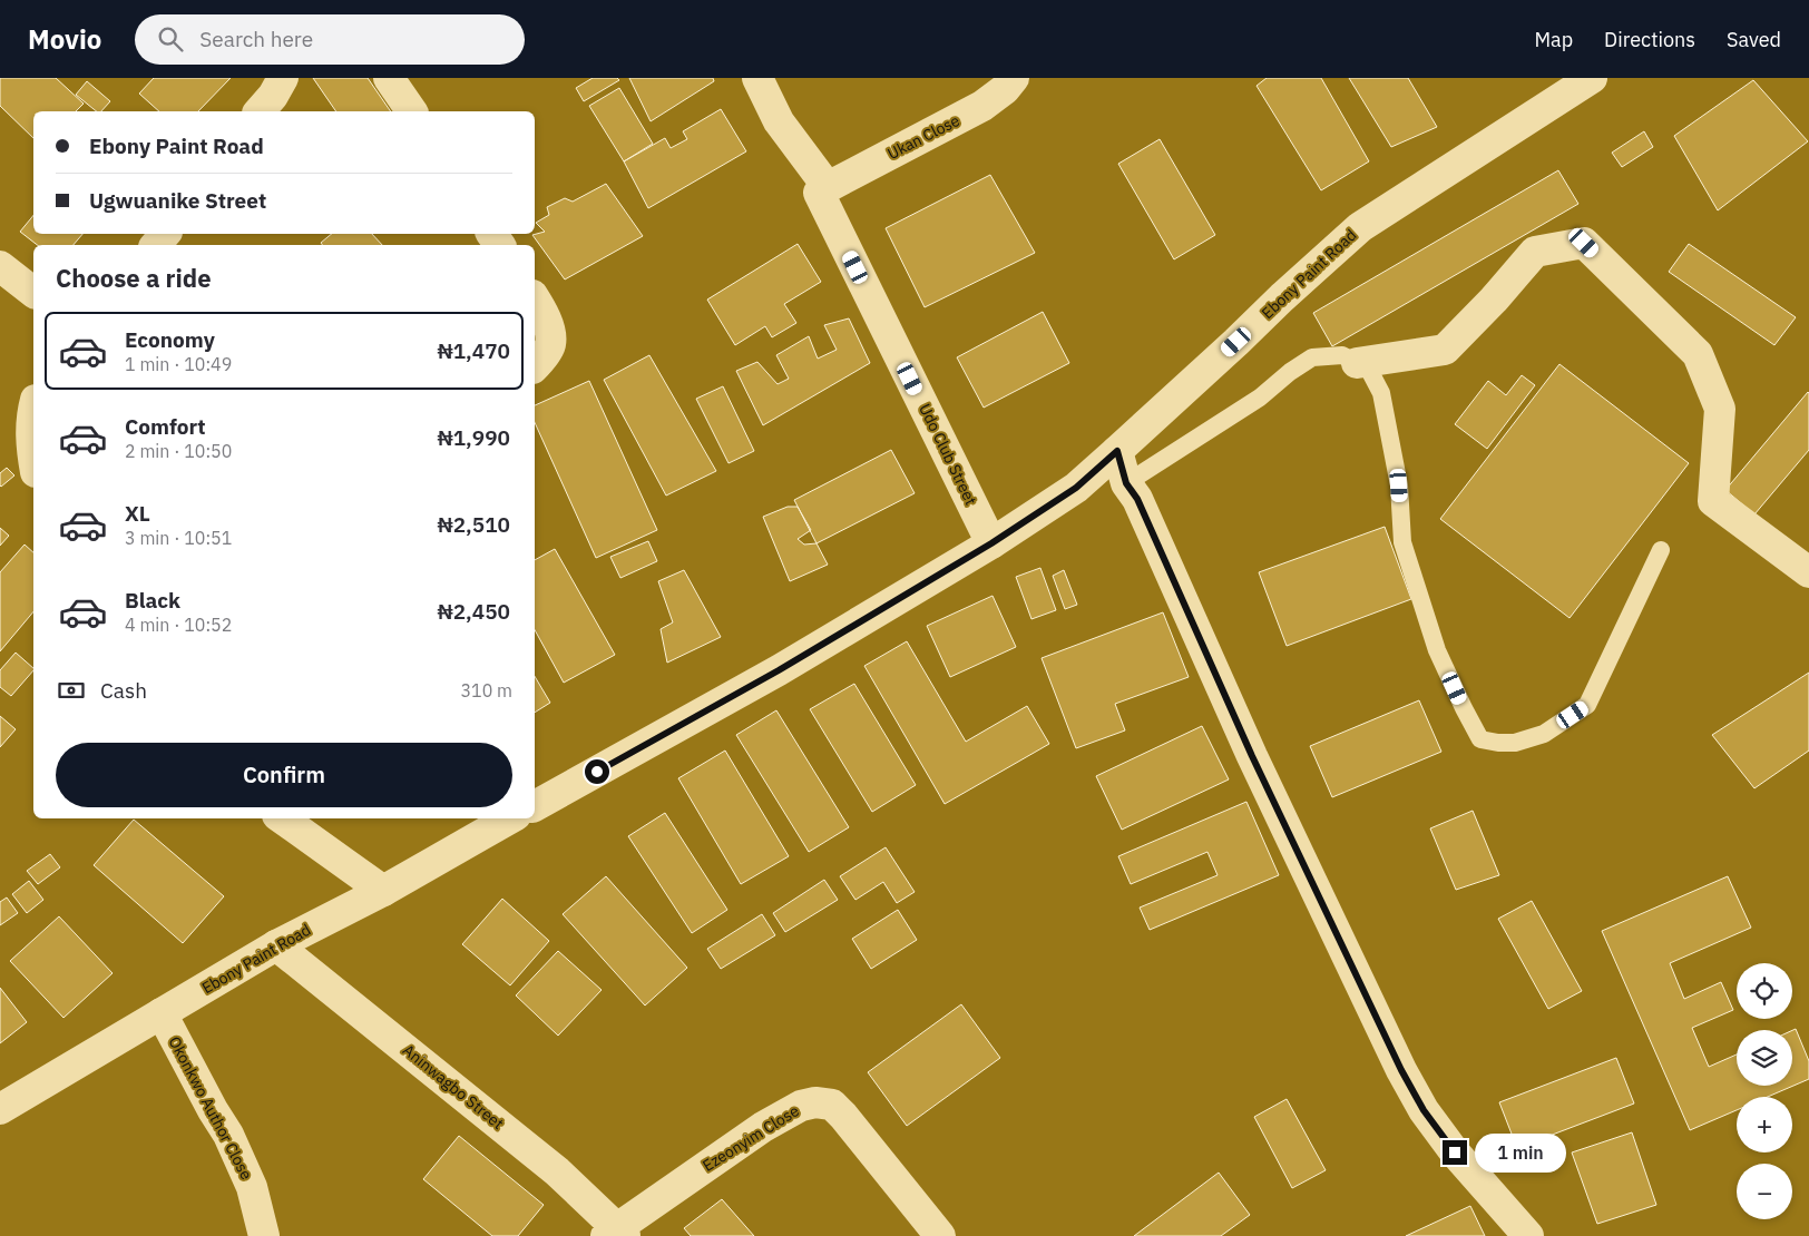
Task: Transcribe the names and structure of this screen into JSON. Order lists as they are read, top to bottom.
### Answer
{
  "streets": {
    "street": [
      "Ukan Close",
      "Ebony Paint Road",
      "Udo Club Street",
      "Aninwagbo Street",
      "Okonkwo Author Close",
      "Ezeonyim Close"
    ]
  },
  "crossings": [
    ["Ukan Close", "Udo Club Street"],
    ["Ebony Paint Road", "Udo Club Street"],
    ["Ebony Paint Road", "Aninwagbo Street"],
    ["Ebony Paint Road", "Okonkwo Author Close"],
    ["Aninwagbo Street", "Ezeonyim Close"]
  ],
  "page": {
    "header": "Movio",
    "search": "Search here",
    "nav": ["Map", "Directions", "Saved"],
    "banner": ["Ebony Paint Road", "Ugwuanike Street"],
    "heading": "Choose a ride",
    "list": [
      {
        "name": "Economy",
        "note": "1 min · 10:49",
        "value": "₦1,470"
      },
      {
        "name": "Comfort",
        "note": "2 min · 10:50",
        "value": "₦1,990"
      },
      {
        "name": "XL",
        "note": "3 min · 10:51",
        "value": "₦2,510"
      },
      {
        "name": "Black",
        "note": "4 min · 10:52",
        "value": "₦2,450"
      }
    ],
    "pay": ["Cash", "310 m"],
    "buttons": "Confirm",
    "map_buttons": ["+", "−"],
    "bubble": "1 min"
  }
}
